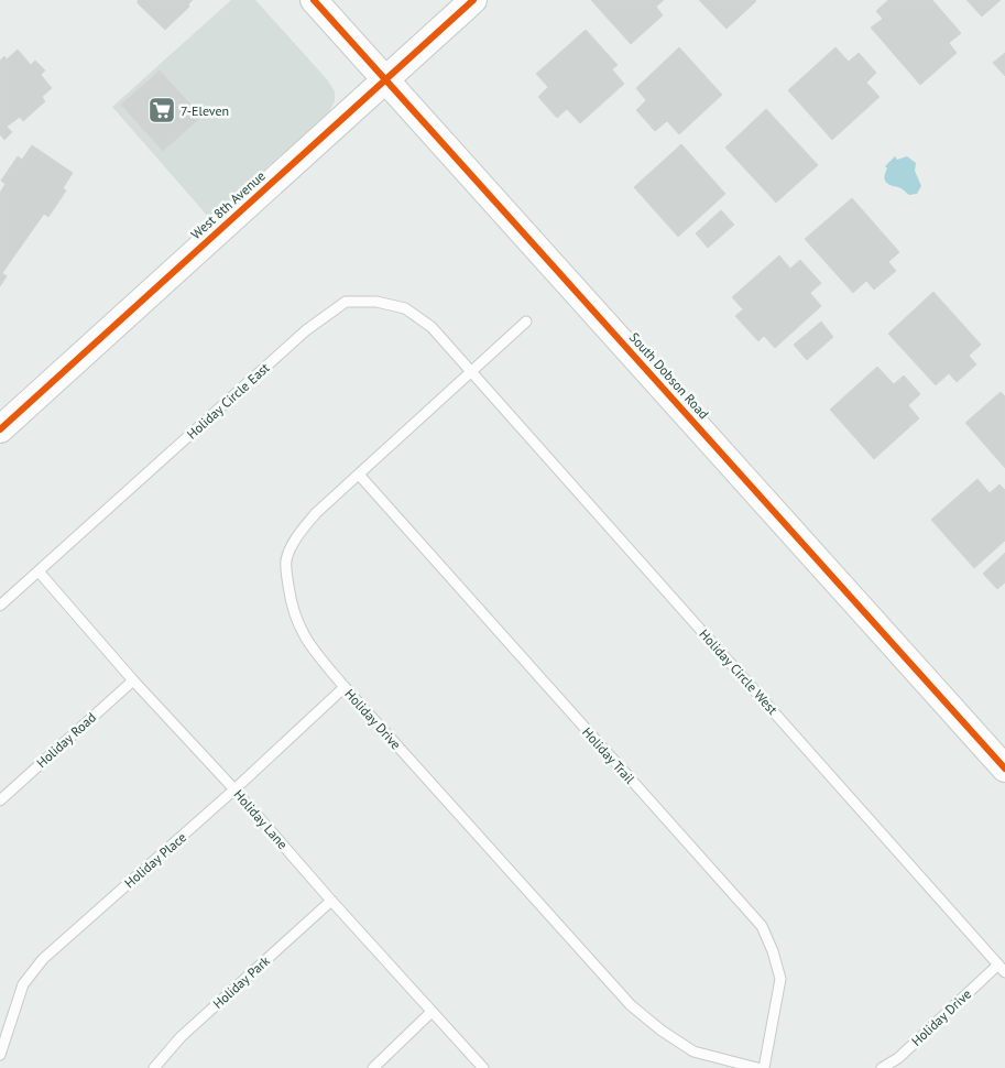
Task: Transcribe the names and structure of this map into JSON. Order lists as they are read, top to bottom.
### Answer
{
  "streets": {
    "main road": ["West 8th Avenue", "South Dobson Road"],
    "lane": [
      "Holiday Circle East",
      "Holiday Circle West",
      "Holiday Drive",
      "Holiday Road",
      "Holiday Trail",
      "Holiday Lane",
      "Holiday Place",
      "Holiday Park"
    ]
  },
  "crossings": [
    ["West 8th Avenue", "South Dobson Road"],
    ["Holiday Circle East", "Holiday Circle West"],
    ["Holiday Circle East", "Holiday Drive"],
    ["Holiday Circle East", "Holiday Lane"],
    ["Holiday Circle West", "Holiday Drive"],
    ["Holiday Drive", "Holiday Trail"],
    ["Holiday Drive", "Holiday Place"],
    ["Holiday Road", "Holiday Lane"],
    ["Holiday Lane", "Holiday Place"],
    ["Holiday Lane", "Holiday Park"]
  ],
  "places": {
    "supermarket": ["7-Eleven"]
  }
}
